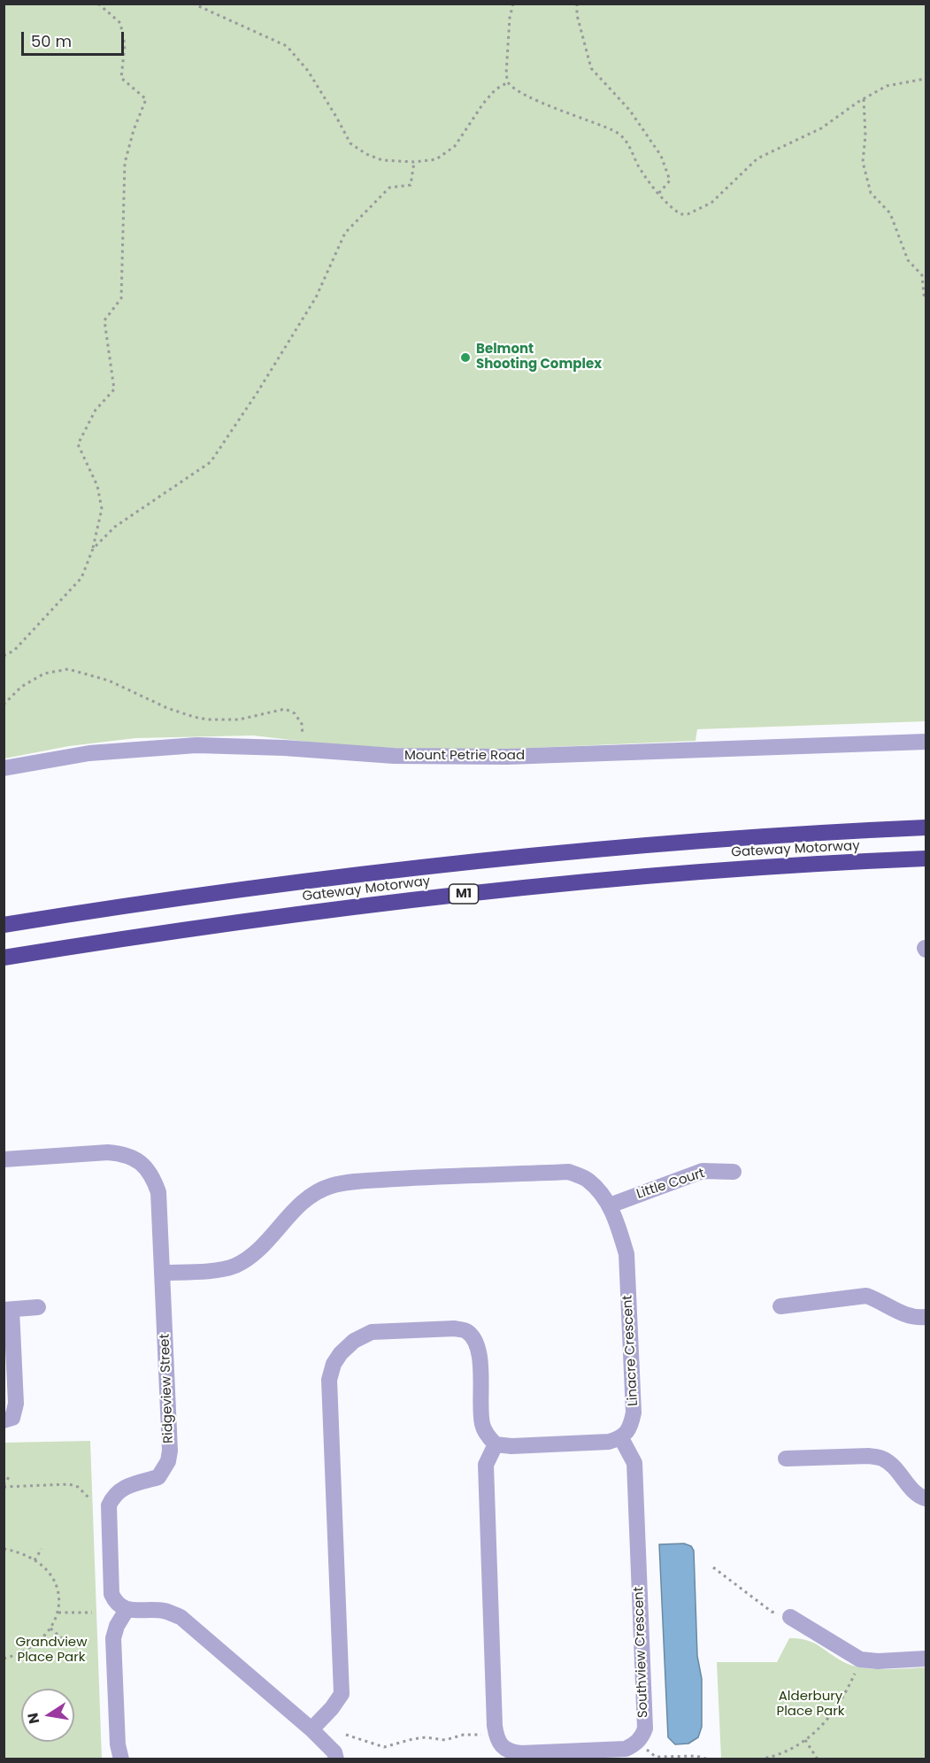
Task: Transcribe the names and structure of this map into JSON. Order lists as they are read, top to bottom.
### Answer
{
  "streets": {
    "highway": ["Gateway Motorway", "M1"],
    "street": [
      "Mount Petrie Road",
      "Little Court",
      "Linacre Crescent",
      "Ridgeview Street",
      "Southview Crescent"
    ]
  },
  "crossings": [
    ["Little Court", "Linacre Crescent"],
    ["Linacre Crescent", "Ridgeview Street"],
    ["Linacre Crescent", "Southview Crescent"]
  ],
  "parks": ["Grandview Place Park", "Alderbury Place Park"],
  "places": ["Belmont Shooting Complex"],
  "scale_bar": "50 m",
  "north": "left"
}
